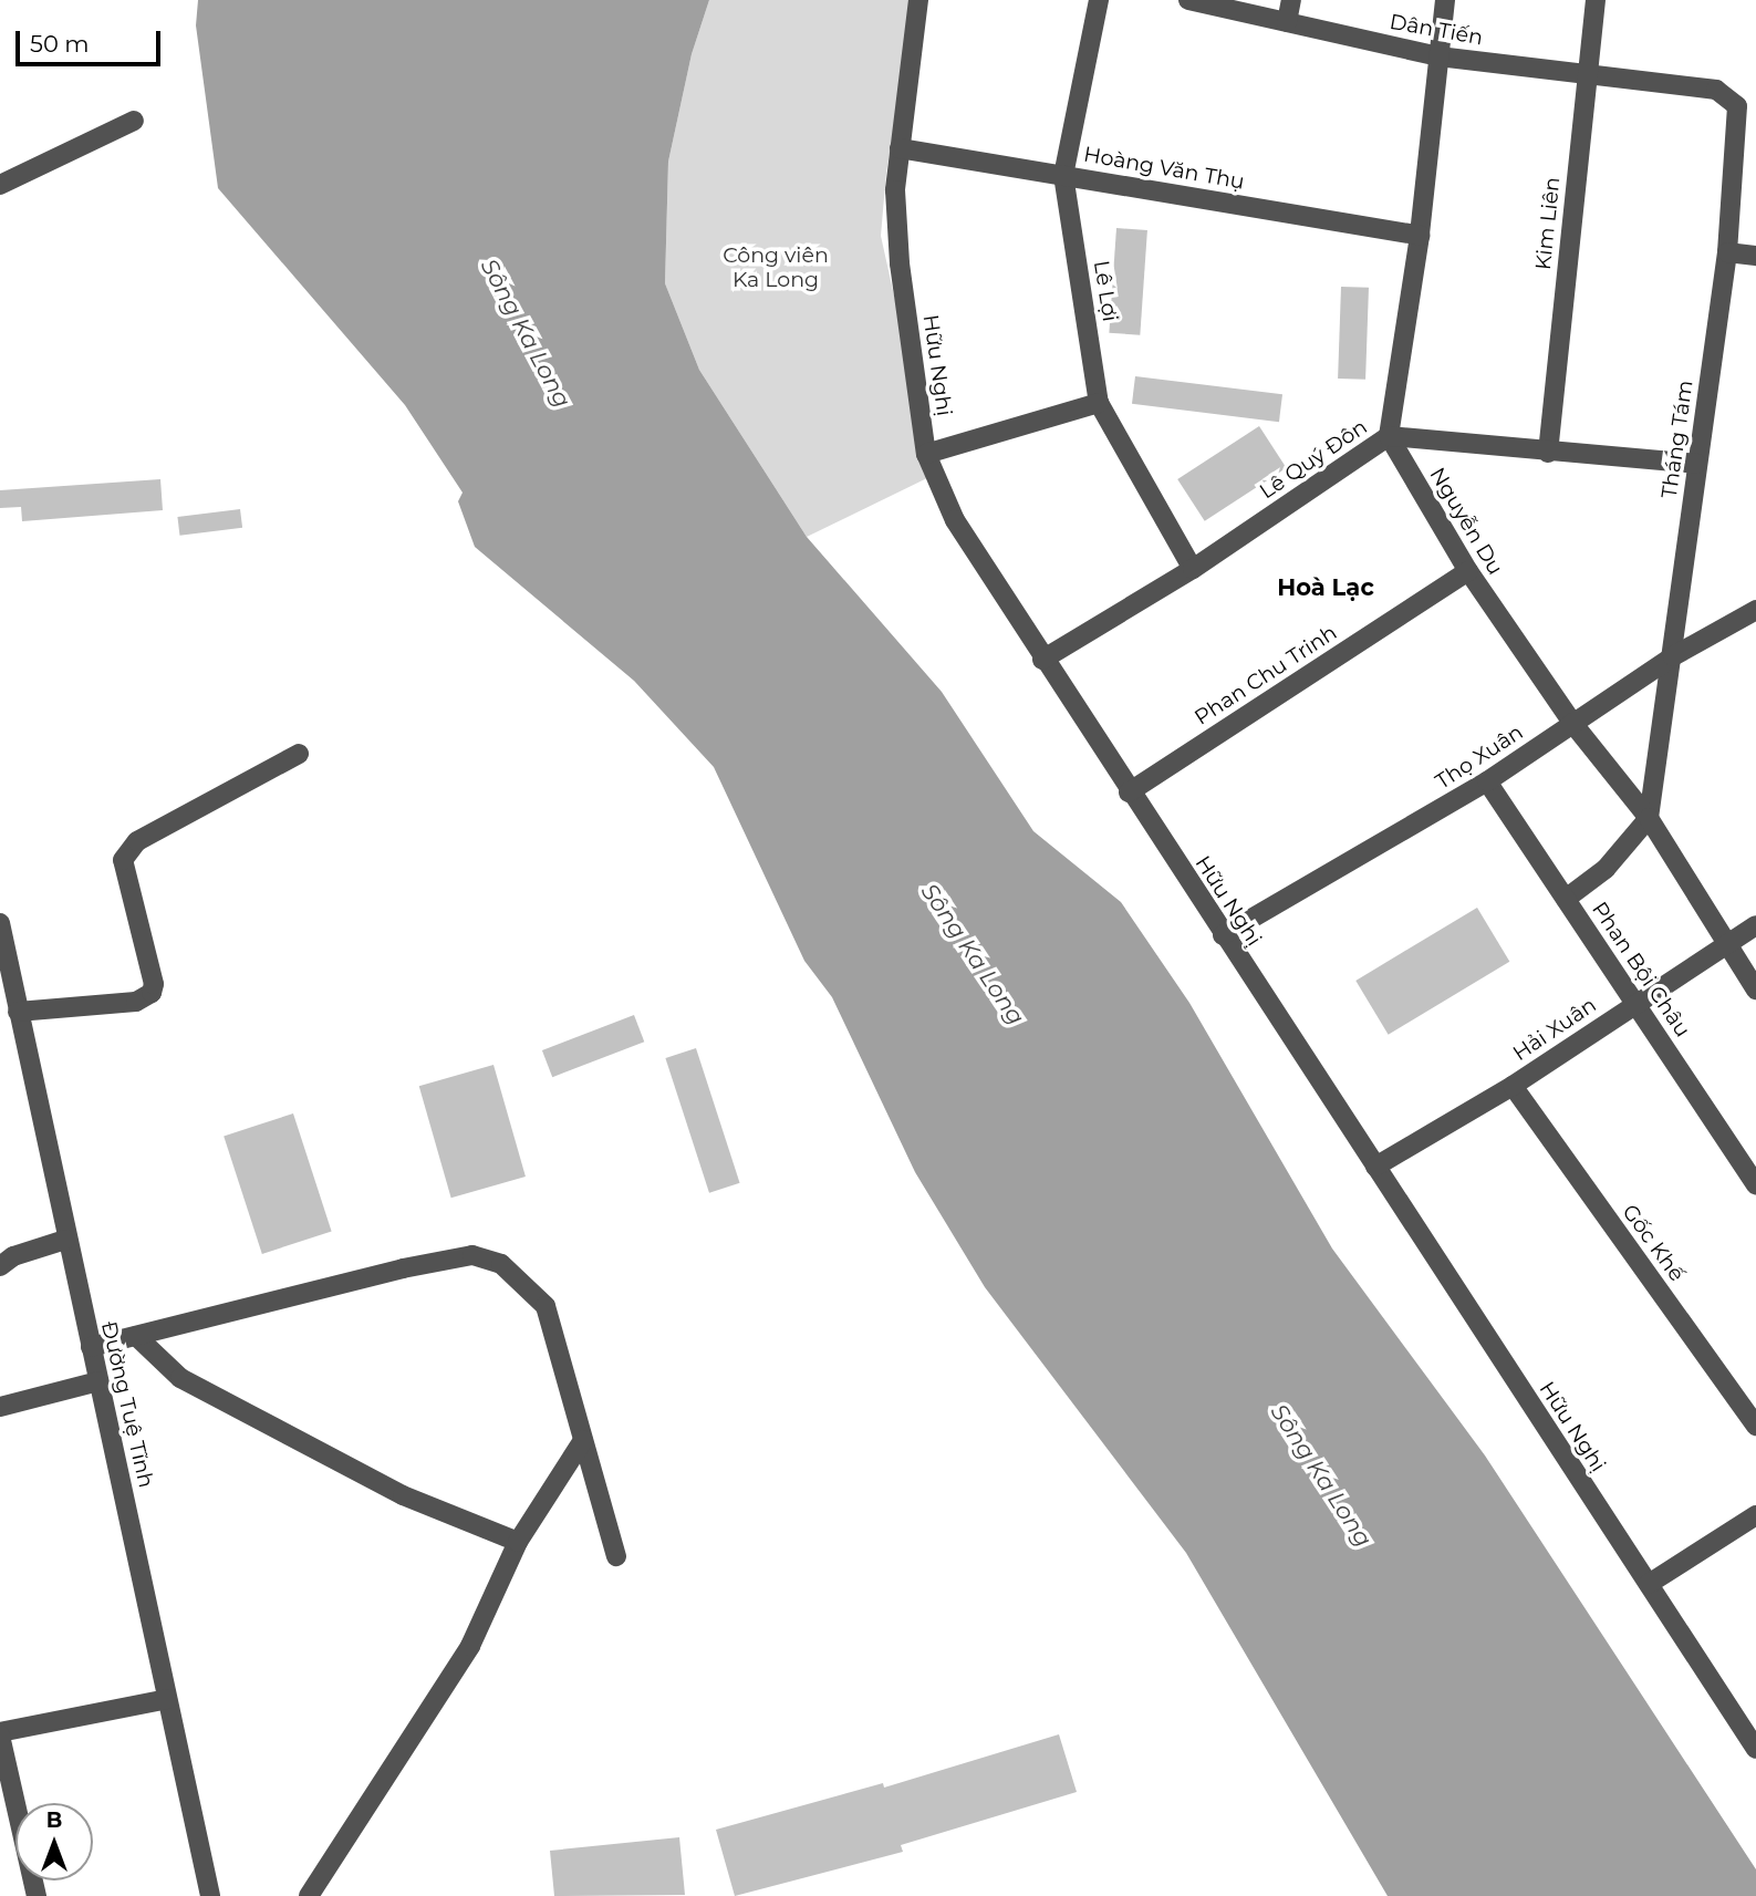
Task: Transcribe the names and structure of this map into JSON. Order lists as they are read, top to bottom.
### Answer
{
  "streets": {
    "street": [
      "Dân Tiến",
      "Hoàng Văn Thụ",
      "Kim Liên",
      "Lê Lợi",
      "Hữu Nghị",
      "Tháng Tám",
      "Lê Quý Đôn",
      "Nguyễn Du",
      "Phan Chu Trinh",
      "Thọ Xuân",
      "Phan Bội Châu",
      "Hải Xuân",
      "Gốc Khế",
      "Đường Tuệ Tĩnh"
    ]
  },
  "crossings": [
    ["Dân Tiến", "Kim Liên"],
    ["Dân Tiến", "Tháng Tám"],
    ["Hoàng Văn Thụ", "Lê Lợi"],
    ["Hoàng Văn Thụ", "Hữu Nghị"],
    ["Kim Liên", "Tháng Tám"],
    ["Kim Liên", "Lê Quý Đôn"],
    ["Lê Lợi", "Lê Quý Đôn"],
    ["Hữu Nghị", "Lê Quý Đôn"],
    ["Hữu Nghị", "Phan Chu Trinh"],
    ["Hữu Nghị", "Thọ Xuân"],
    ["Hữu Nghị", "Hải Xuân"],
    ["Tháng Tám", "Lê Quý Đôn"],
    ["Tháng Tám", "Nguyễn Du"],
    ["Tháng Tám", "Thọ Xuân"],
    ["Lê Quý Đôn", "Nguyễn Du"],
    ["Nguyễn Du", "Phan Chu Trinh"],
    ["Nguyễn Du", "Thọ Xuân"],
    ["Nguyễn Du", "Hải Xuân"],
    ["Thọ Xuân", "Phan Bội Châu"],
    ["Phan Bội Châu", "Hải Xuân"],
    ["Hải Xuân", "Gốc Khế"]
  ],
  "districts": ["Hoà Lạc"],
  "water": ["Sông Ka Long"],
  "parks": ["Công viên Ka Long"],
  "scale_bar": "50 m",
  "north": "top"
}
